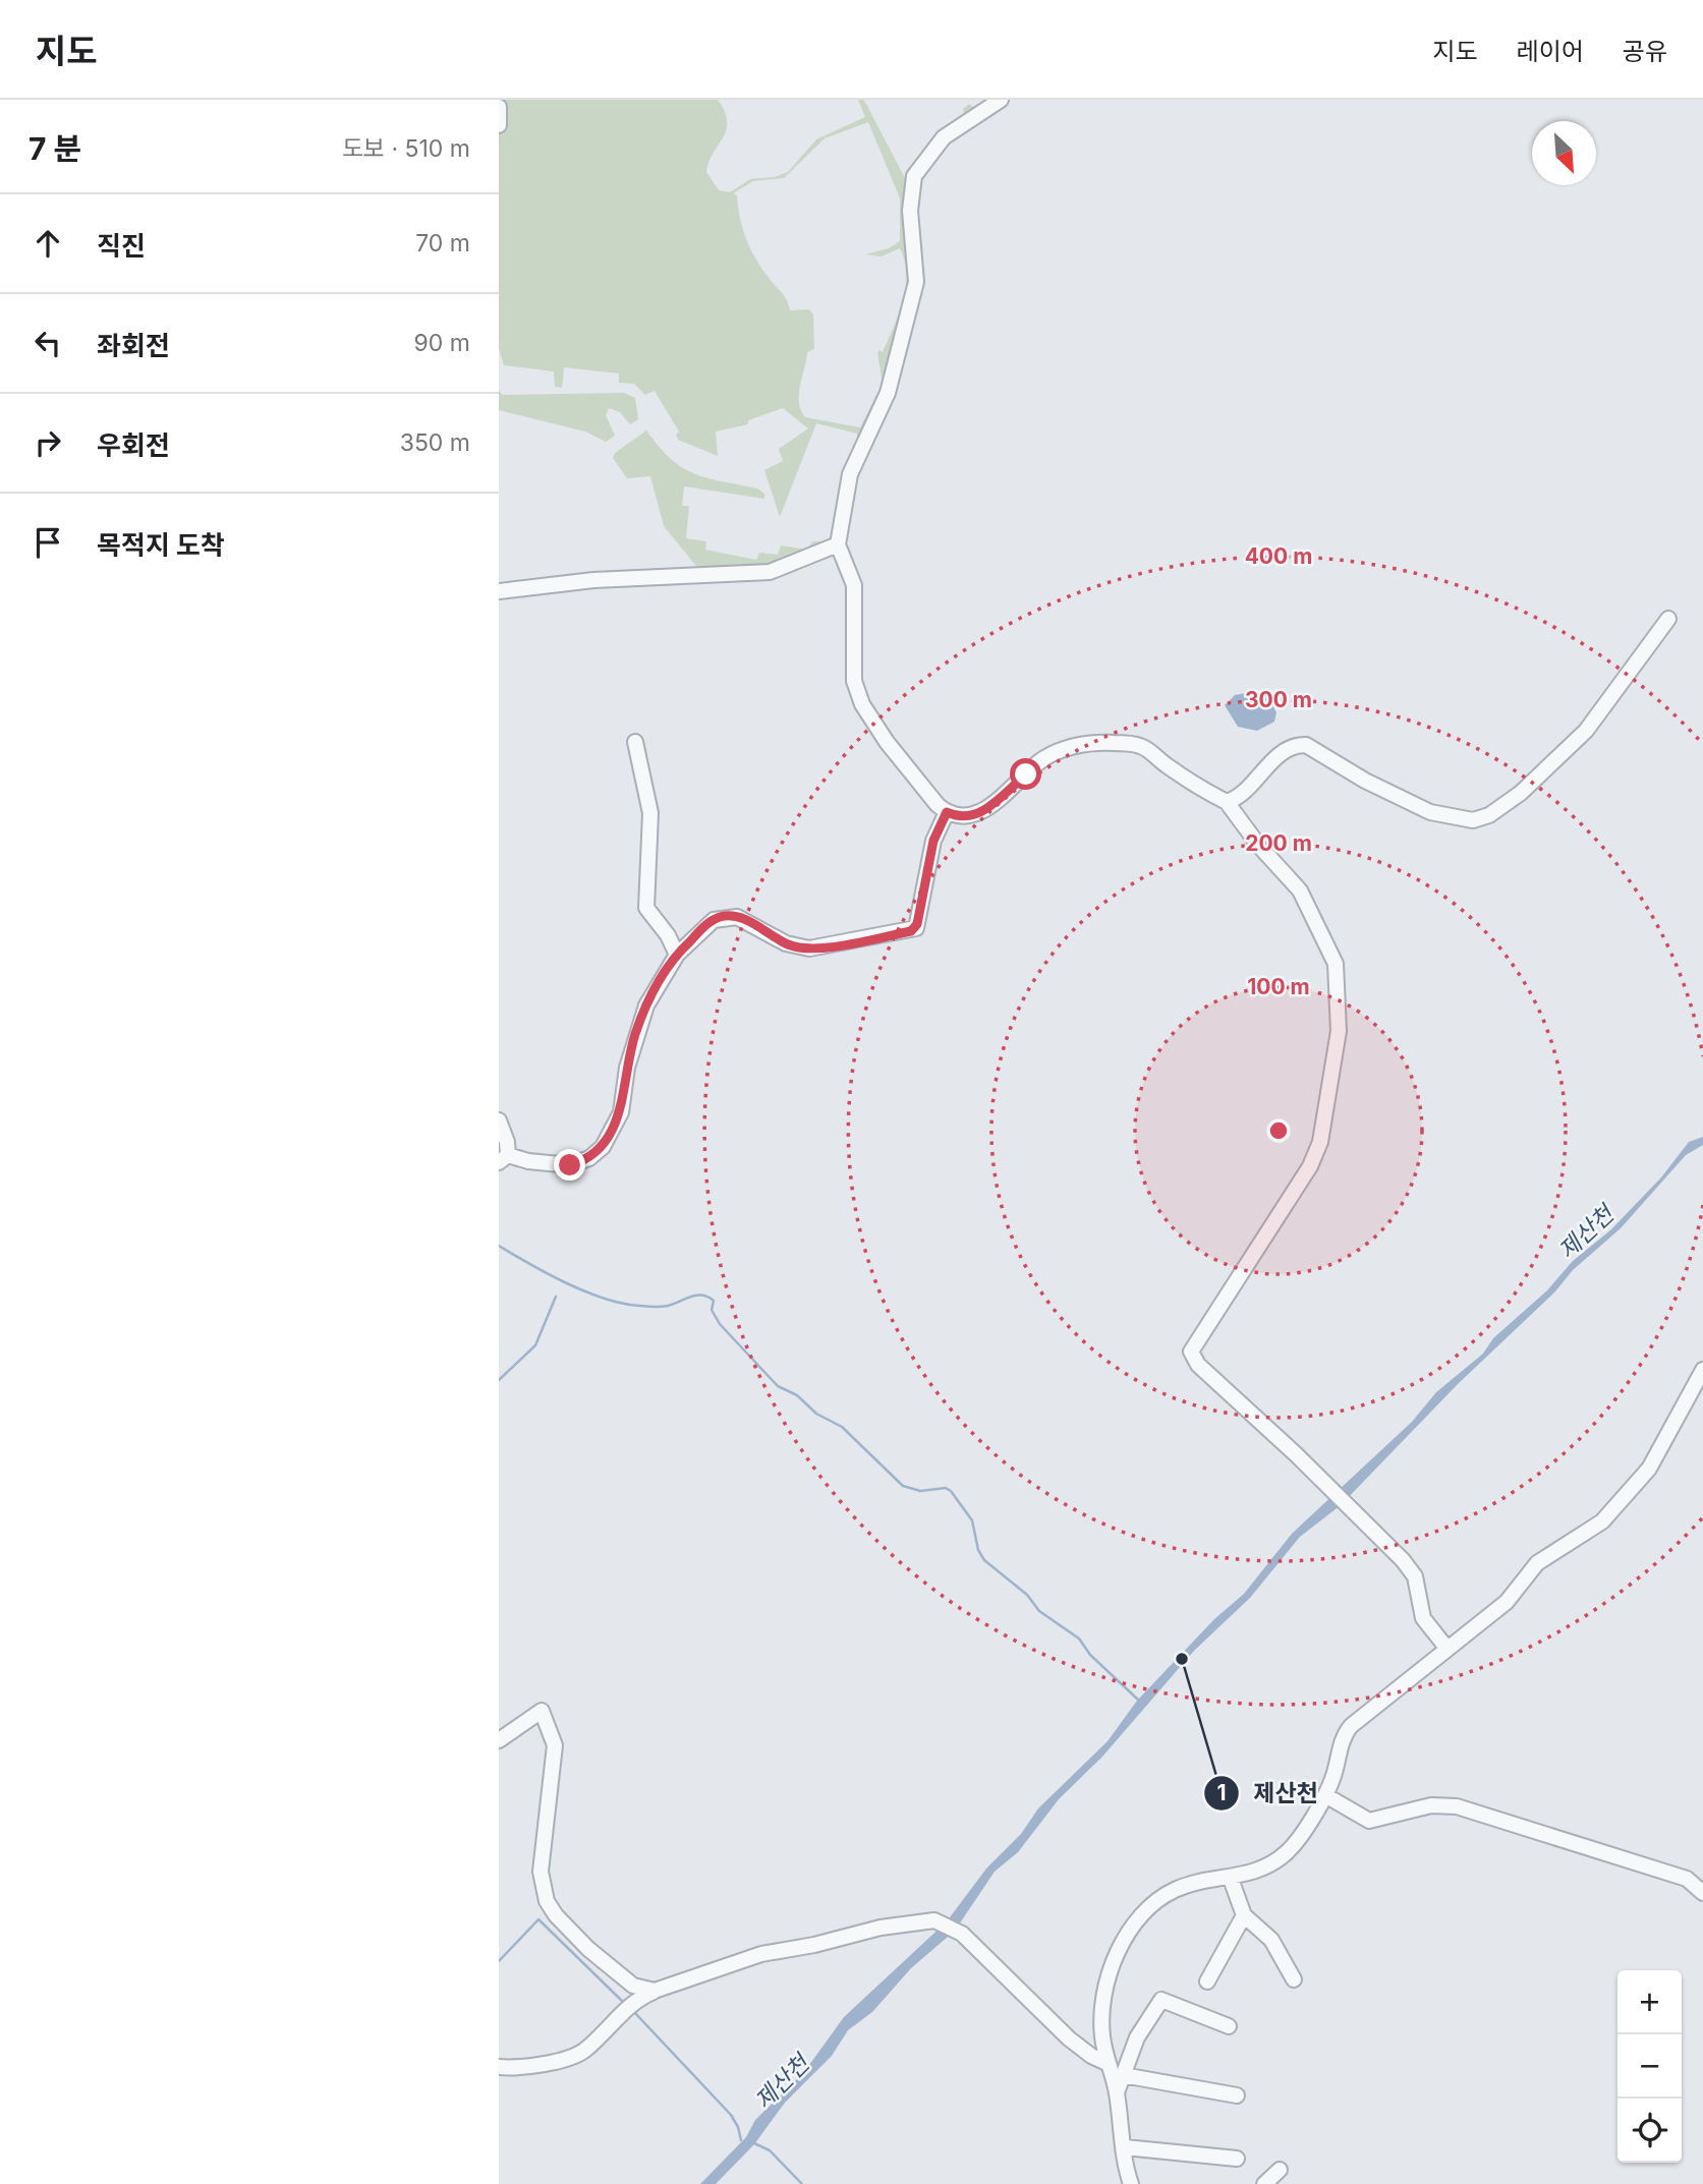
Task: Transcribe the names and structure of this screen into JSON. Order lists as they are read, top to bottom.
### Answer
{
  "water": ["제산천"],
  "places": ["제산천"],
  "north": "bottom right",
  "page": {
    "header": "지도",
    "nav": ["지도", "레이어", "공유"],
    "heading": ["7 분", "도보 · 510 m"],
    "list": [
      ["직진", "70 m"],
      ["좌회전", "90 m"],
      ["우회전", "350 m"],
      "목적지 도착"
    ],
    "map_buttons": ["+", "−"]
  },
  "rings": [
    "400 m",
    "300 m",
    "200 m",
    "100 m"
  ]
}
